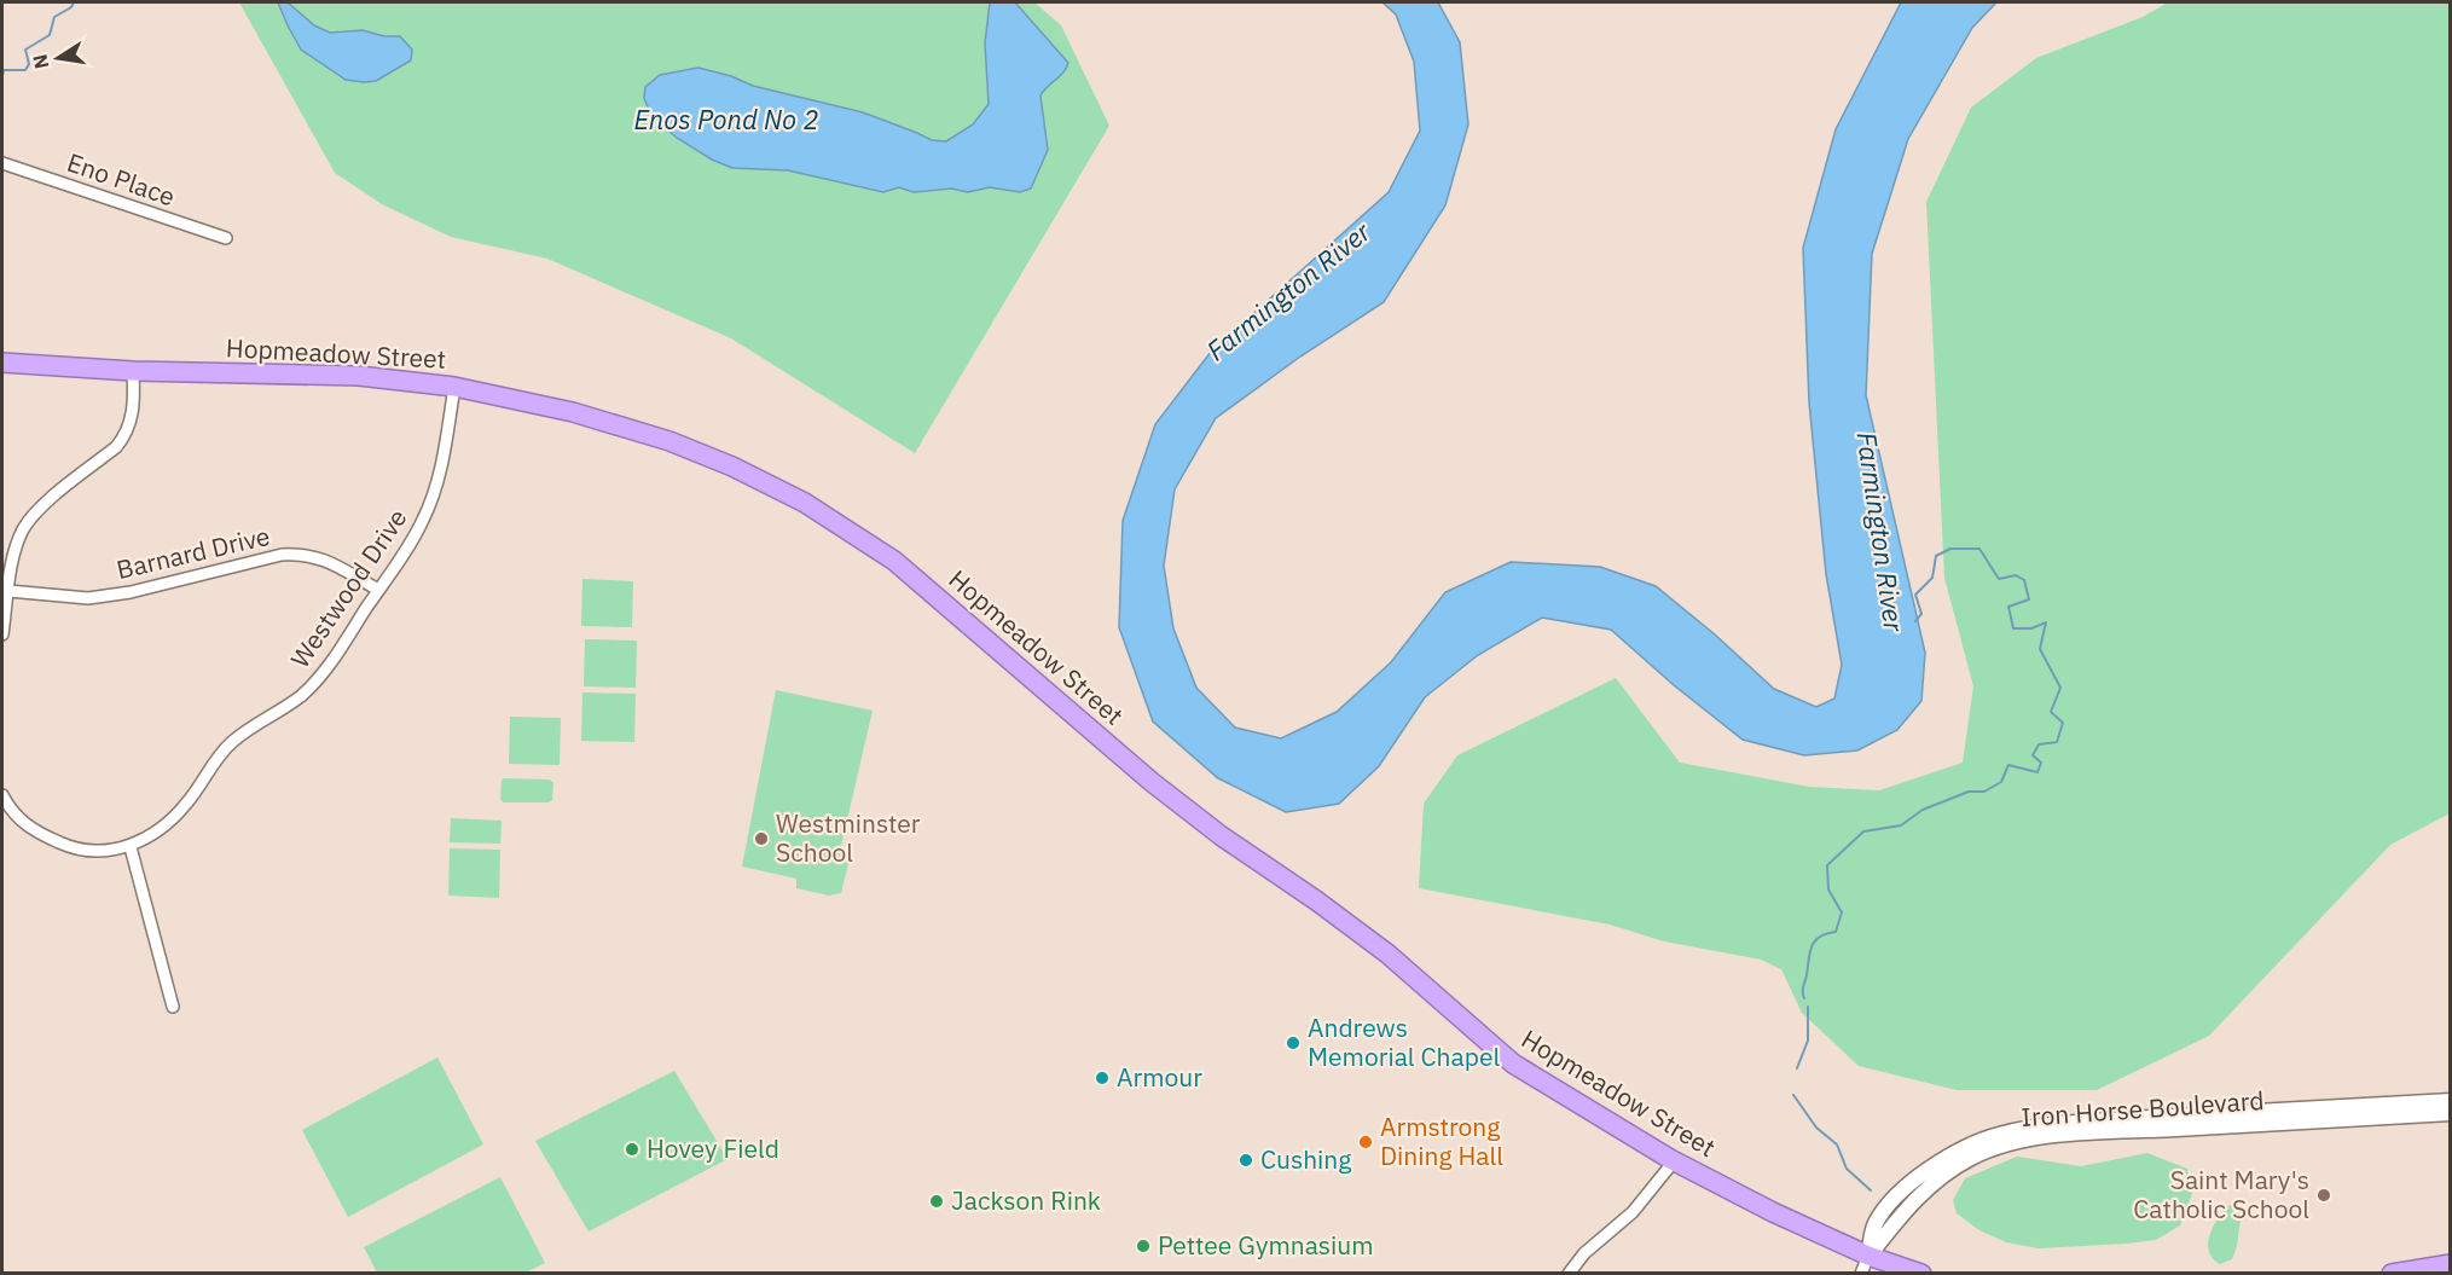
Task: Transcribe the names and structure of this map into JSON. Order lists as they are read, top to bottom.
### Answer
{
  "streets": {
    "highway": ["Hopmeadow Street"],
    "street": [
      "Eno Place",
      "Barnard Drive",
      "Westwood Drive",
      "Iron Horse Boulevard"
    ]
  },
  "crossings": [
    ["Hopmeadow Street", "Westwood Drive"],
    ["Hopmeadow Street", "Iron Horse Boulevard"],
    ["Barnard Drive", "Westwood Drive"]
  ],
  "water": ["Enos Pond No 2", "Farmington River"],
  "places": [
    "Westminster School",
    "Andrews Memorial Chapel",
    "Armour",
    "Armstrong Dining Hall",
    "Hovey Field",
    "Cushing",
    "Saint Mary's Catholic School",
    "Jackson Rink",
    "Pettee Gymnasium"
  ],
  "north": "left"
}
